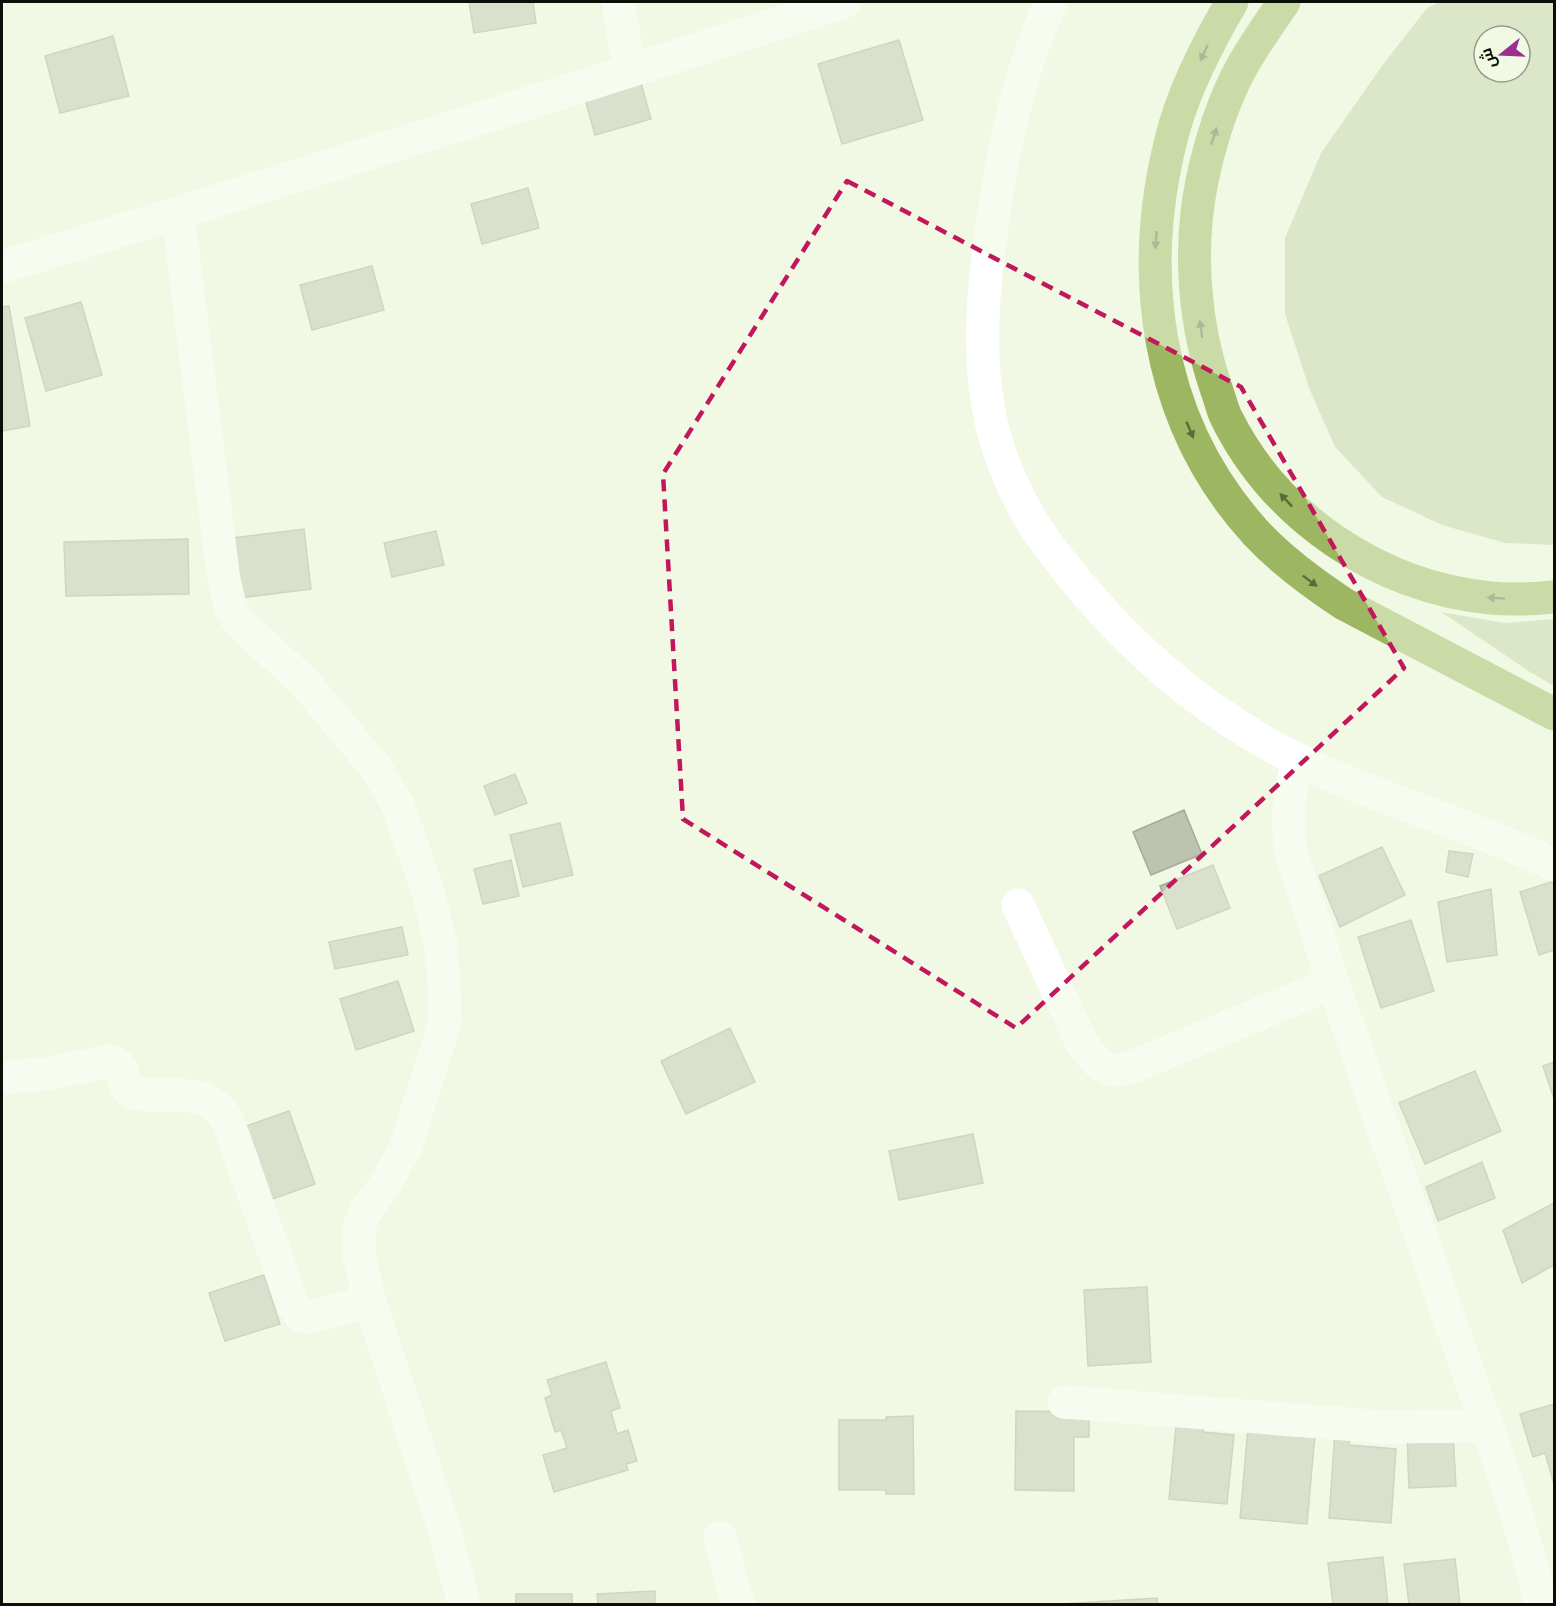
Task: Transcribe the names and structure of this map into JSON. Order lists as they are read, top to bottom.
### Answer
{
  "north": "left"
}
